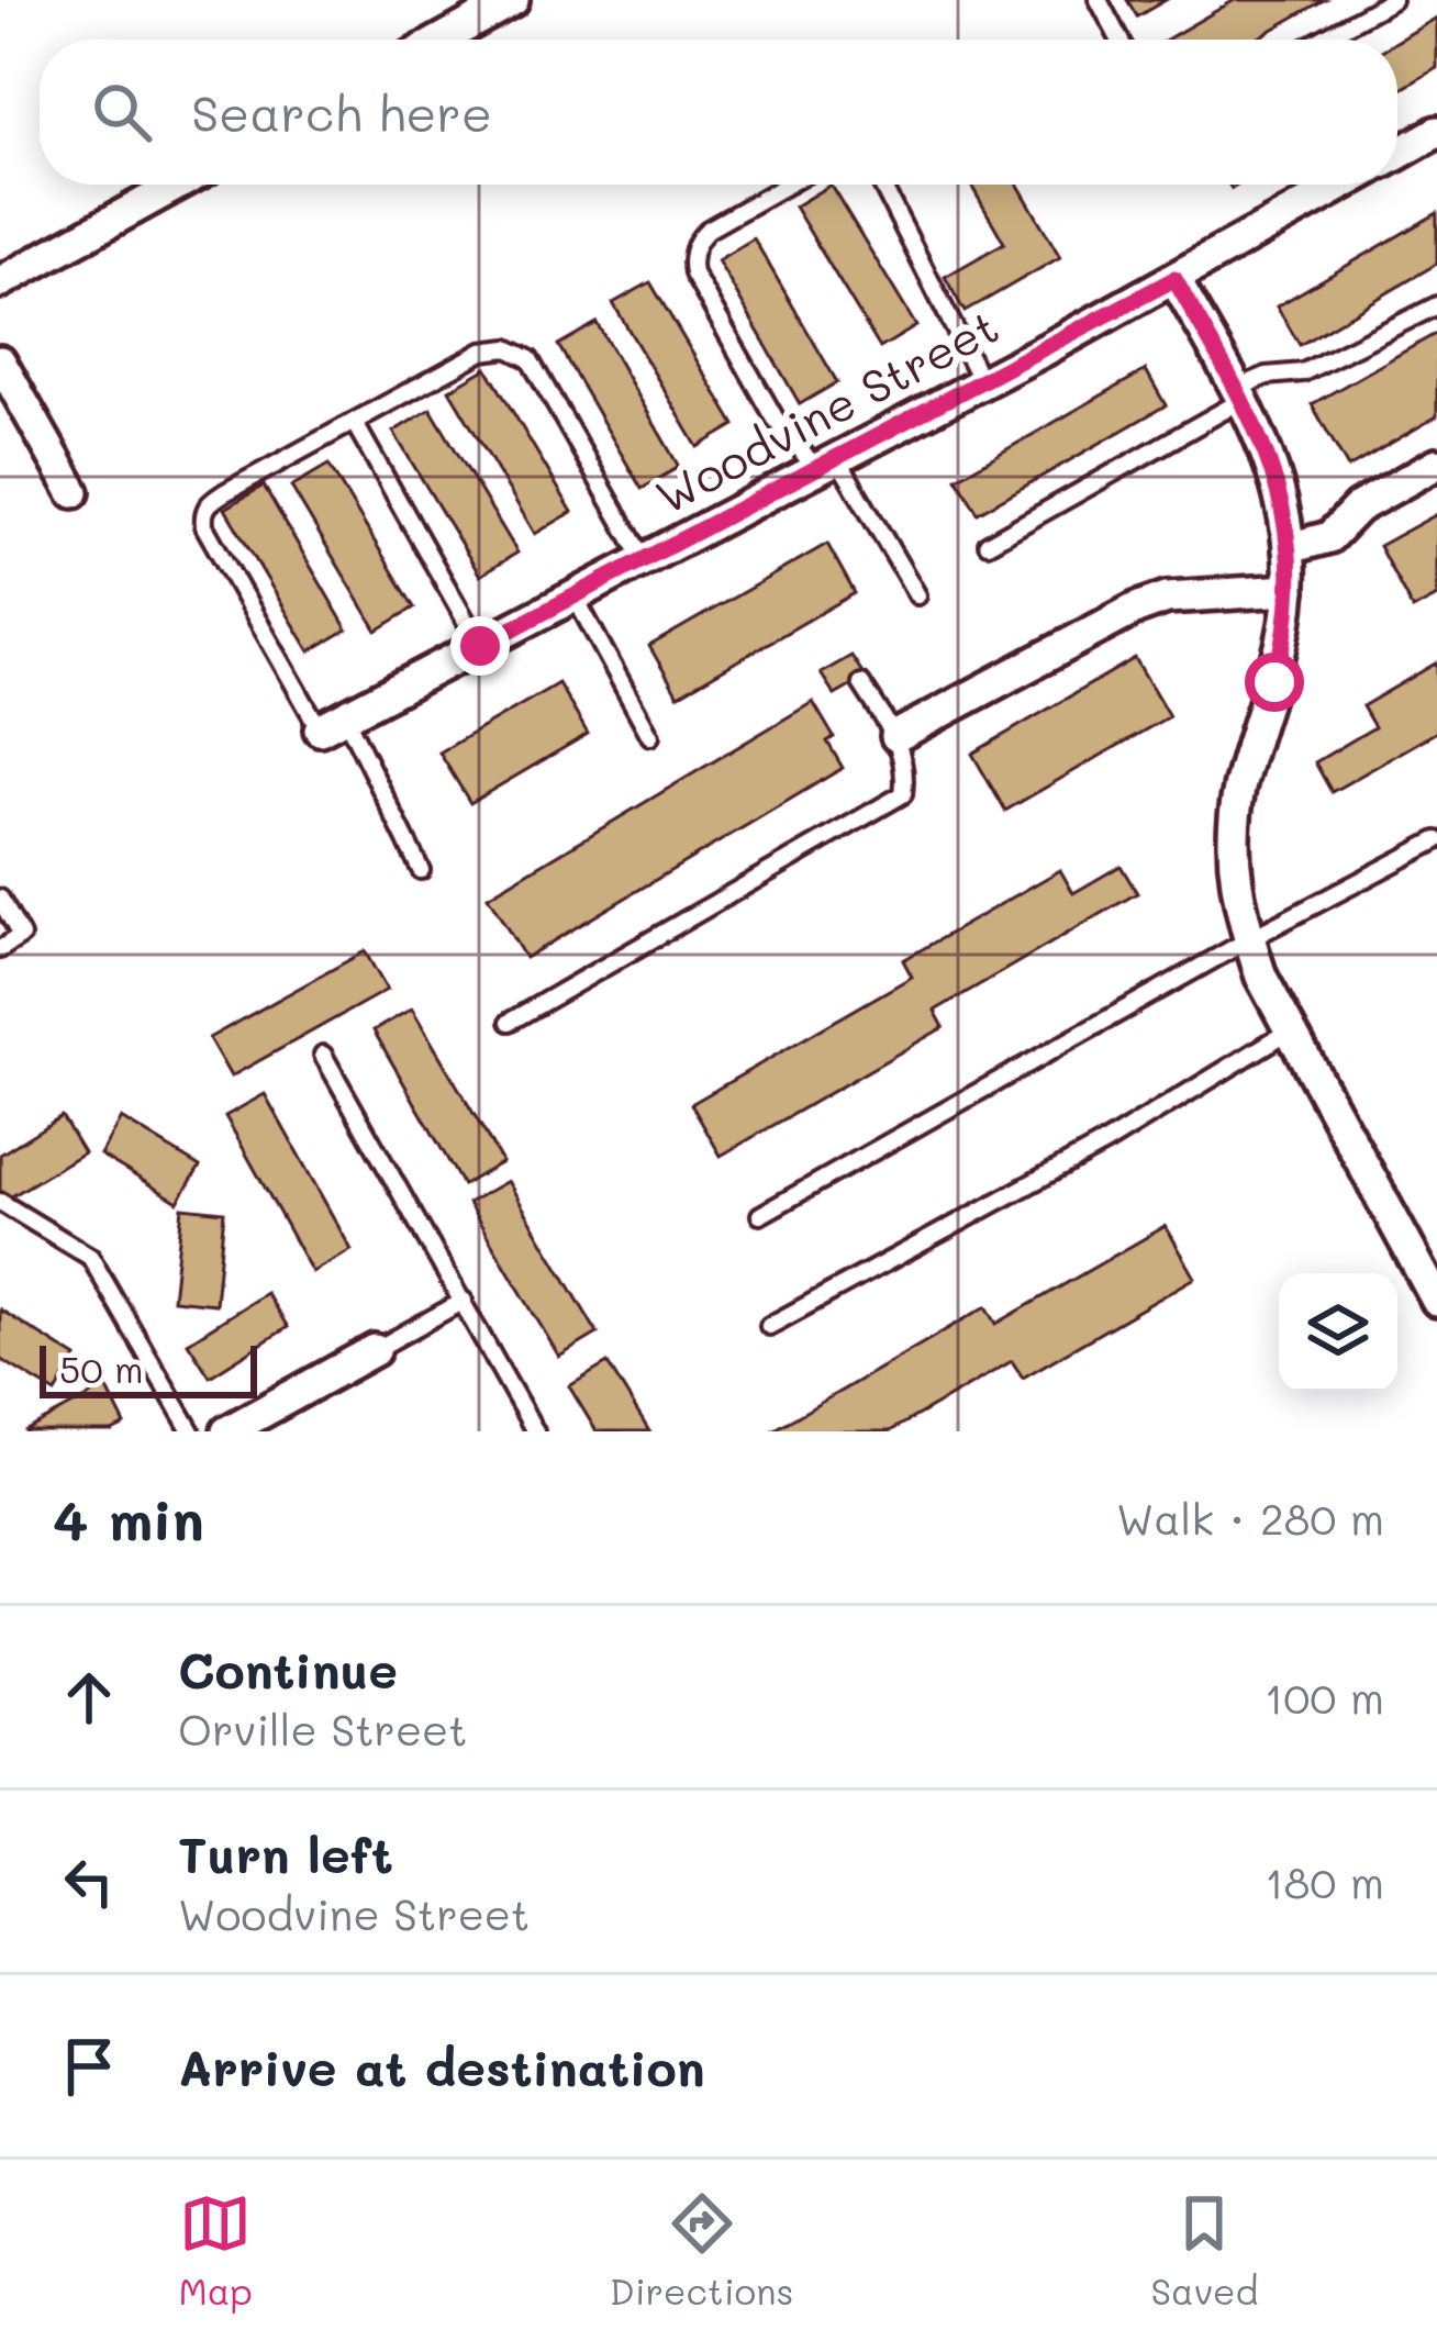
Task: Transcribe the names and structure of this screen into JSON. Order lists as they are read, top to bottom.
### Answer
{
  "streets": {
    "street": ["Woodvine Street"]
  },
  "scale_bar": "50 m",
  "page": {
    "search": "Search here",
    "scale": "50 m",
    "heading": ["4 min", "Walk · 280 m"],
    "list": [
      ["Continue", "Orville Street", "100 m"],
      ["Turn left", "Woodvine Street", "180 m"],
      "Arrive at destination"
    ],
    "nav": ["Map", "Directions", "Saved"]
  }
}
